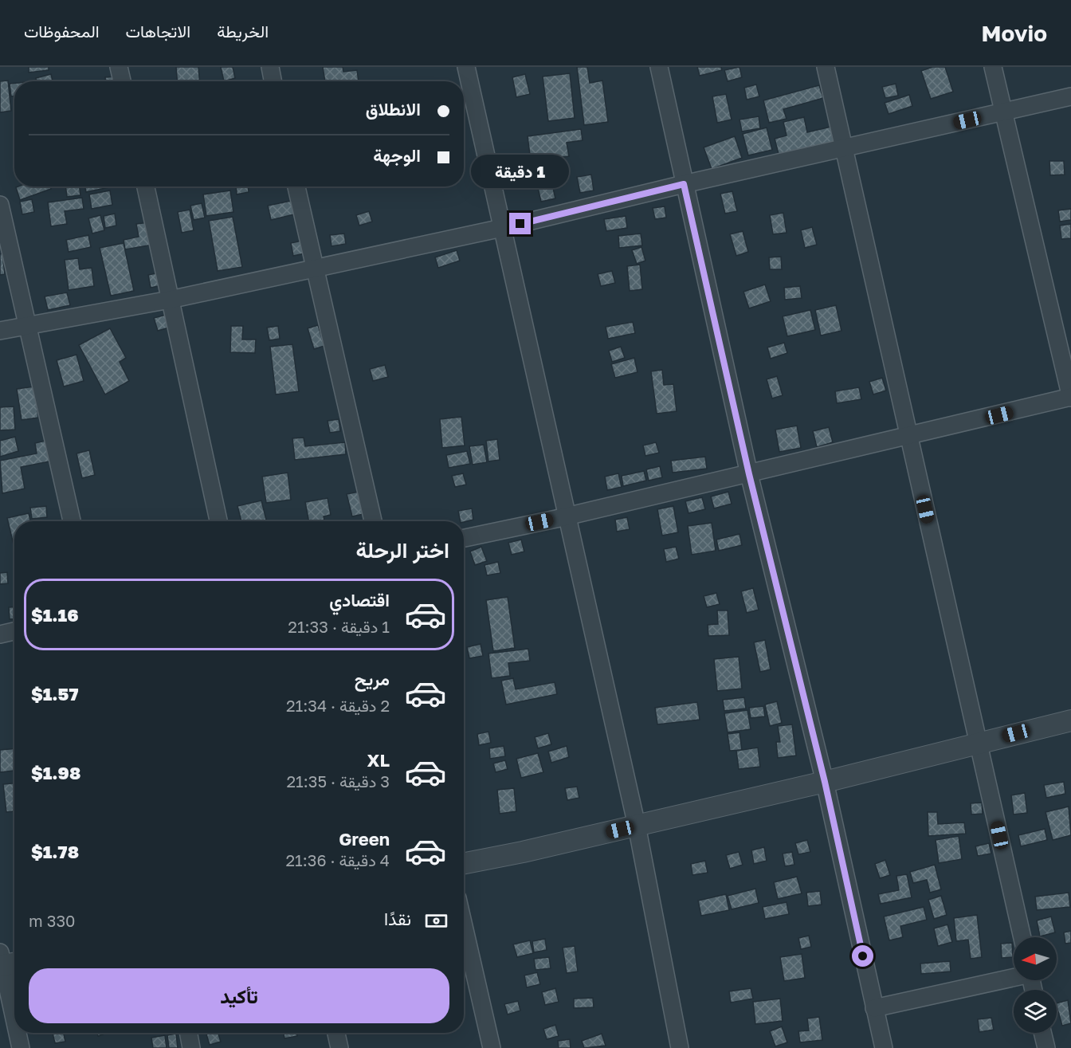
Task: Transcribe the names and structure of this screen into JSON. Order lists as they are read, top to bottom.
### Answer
{
  "north": "left",
  "page": {
    "header": "Movio",
    "nav": ["الخريطة", "الاتجاهات", "المحفوظات"],
    "banner": ["الانطلاق", "الوجهة"],
    "bubble": "1 دقيقة",
    "heading": "اختر الرحلة",
    "list": [
      {
        "name": "اقتصادي",
        "note": "1 دقيقة · 21:33",
        "value": "$1.16"
      },
      {
        "name": "مريح",
        "note": "2 دقيقة · 21:34",
        "value": "$1.57"
      },
      {
        "name": "XL",
        "note": "3 دقيقة · 21:35",
        "value": "$1.98"
      },
      {
        "name": "Green",
        "note": "4 دقيقة · 21:36",
        "value": "$1.78"
      }
    ],
    "pay": ["نقدًا", "330 m"],
    "buttons": "تأكيد"
  }
}
